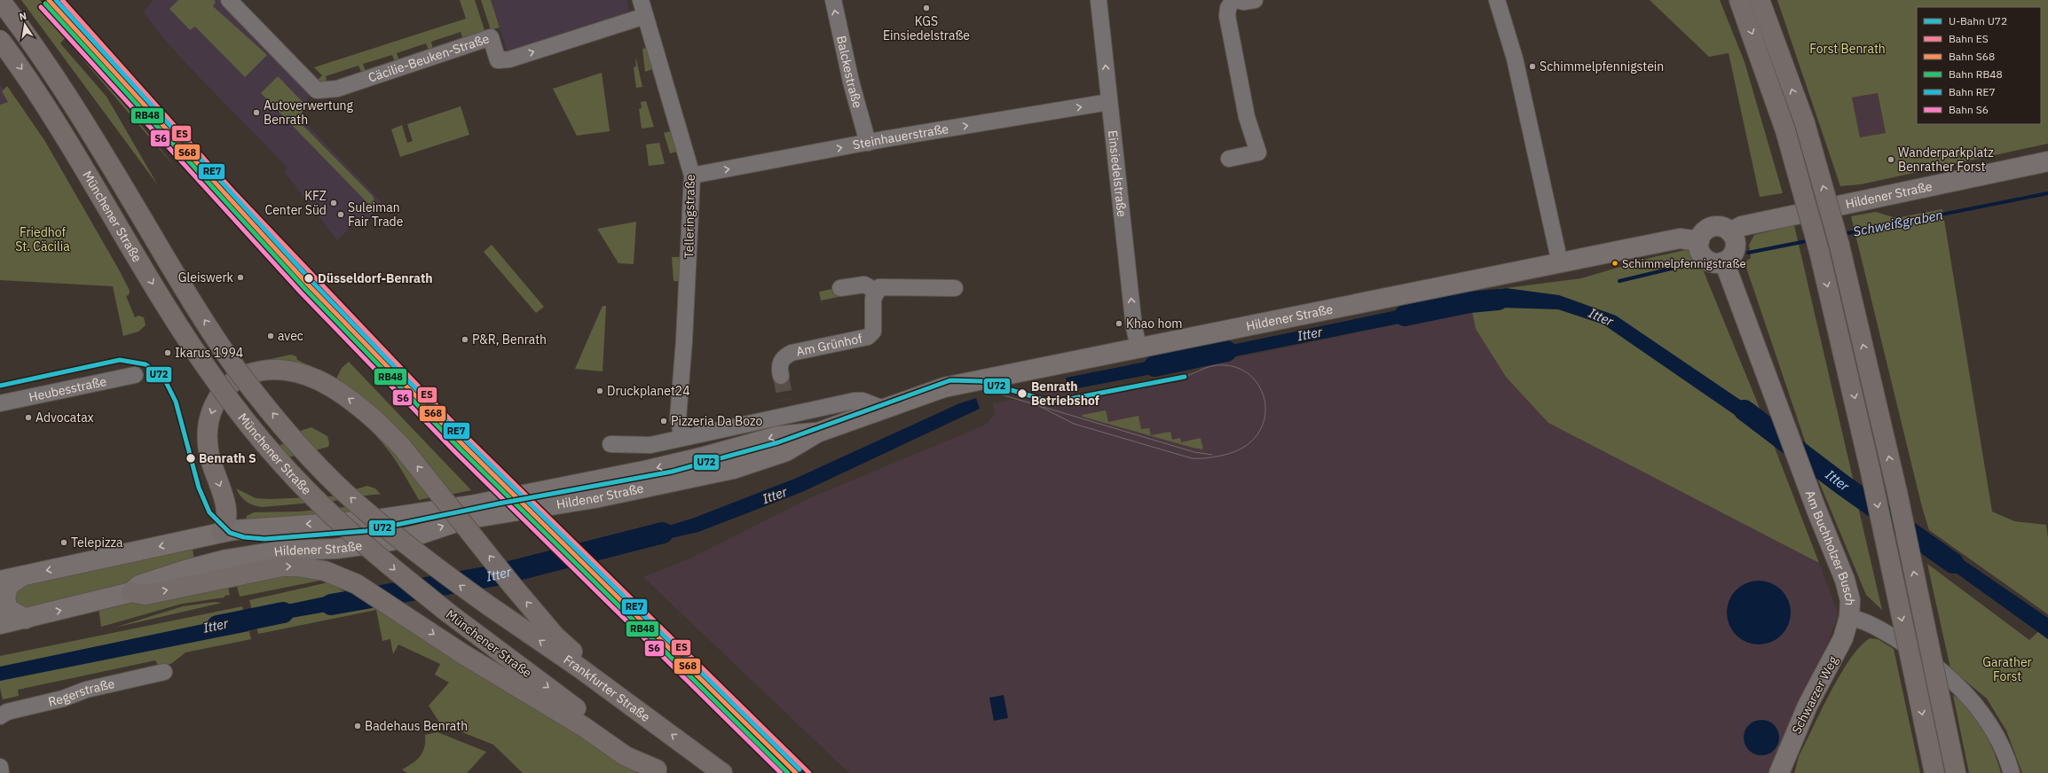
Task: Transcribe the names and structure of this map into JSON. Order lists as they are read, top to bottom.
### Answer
{
  "streets": {
    "highway": ["Münchener Straße", "Frankfurter Straße"],
    "main road": ["Hildener Straße", "Am Buchholzer Busch", "Schwarzer Weg"],
    "street": [
      "Cäcilie-Beuken-Straße",
      "Balckestraße",
      "Steinhauerstraße",
      "Einsiedelstraße",
      "Telleringstraße",
      "Am Grünhof",
      "Heubesstraße",
      "Regerstraße"
    ]
  },
  "crossings": [
    ["Cäcilie-Beuken-Straße", "Telleringstraße"],
    ["Balckestraße", "Steinhauerstraße"],
    ["Steinhauerstraße", "Einsiedelstraße"],
    ["Steinhauerstraße", "Telleringstraße"],
    ["Einsiedelstraße", "Hildener Straße"],
    ["Hildener Straße", "Am Buchholzer Busch"],
    ["Münchener Straße", "Frankfurter Straße"],
    ["Am Buchholzer Busch", "Schwarzer Weg"]
  ],
  "one_way": [
    "Cäcilie-Beuken-Straße",
    "Balckestraße",
    "Steinhauerstraße",
    "Einsiedelstraße"
  ],
  "water": ["Schweißgraben", "Itter"],
  "parks": ["Forst Benrath", "Friedhof St. Cäcilia", "Garather Forst"],
  "places": [
    "KGS Einsiedelstraße",
    "Schimmelpfennigstein",
    "Autoverwertung Benrath",
    "Wanderparkplatz Benrather Forst",
    "KFZ Center Süd",
    "Suleiman Fair Trade",
    "Schimmelpfennigstraße",
    "Gleiswerk",
    "Düsseldorf-Benrath",
    "Khao hom",
    "avec",
    "P&R, Benrath",
    "Ikarus 1994",
    "Druckplanet24",
    "Benrath Betriebshof",
    "Advocatax",
    "Pizzeria Da Bozo",
    "Benrath S",
    "Telepizza",
    "Badehaus Benrath"
  ],
  "lines": [
    "rail line ES",
    "rail line S68",
    "rail line RE7",
    "rail line RB48",
    "rail line S6",
    "metro line U72"
  ],
  "legend": [
    "U-Bahn U72",
    "Bahn ES",
    "Bahn S68",
    "Bahn RB48",
    "Bahn RE7",
    "Bahn S6"
  ],
  "north": "top"
}
